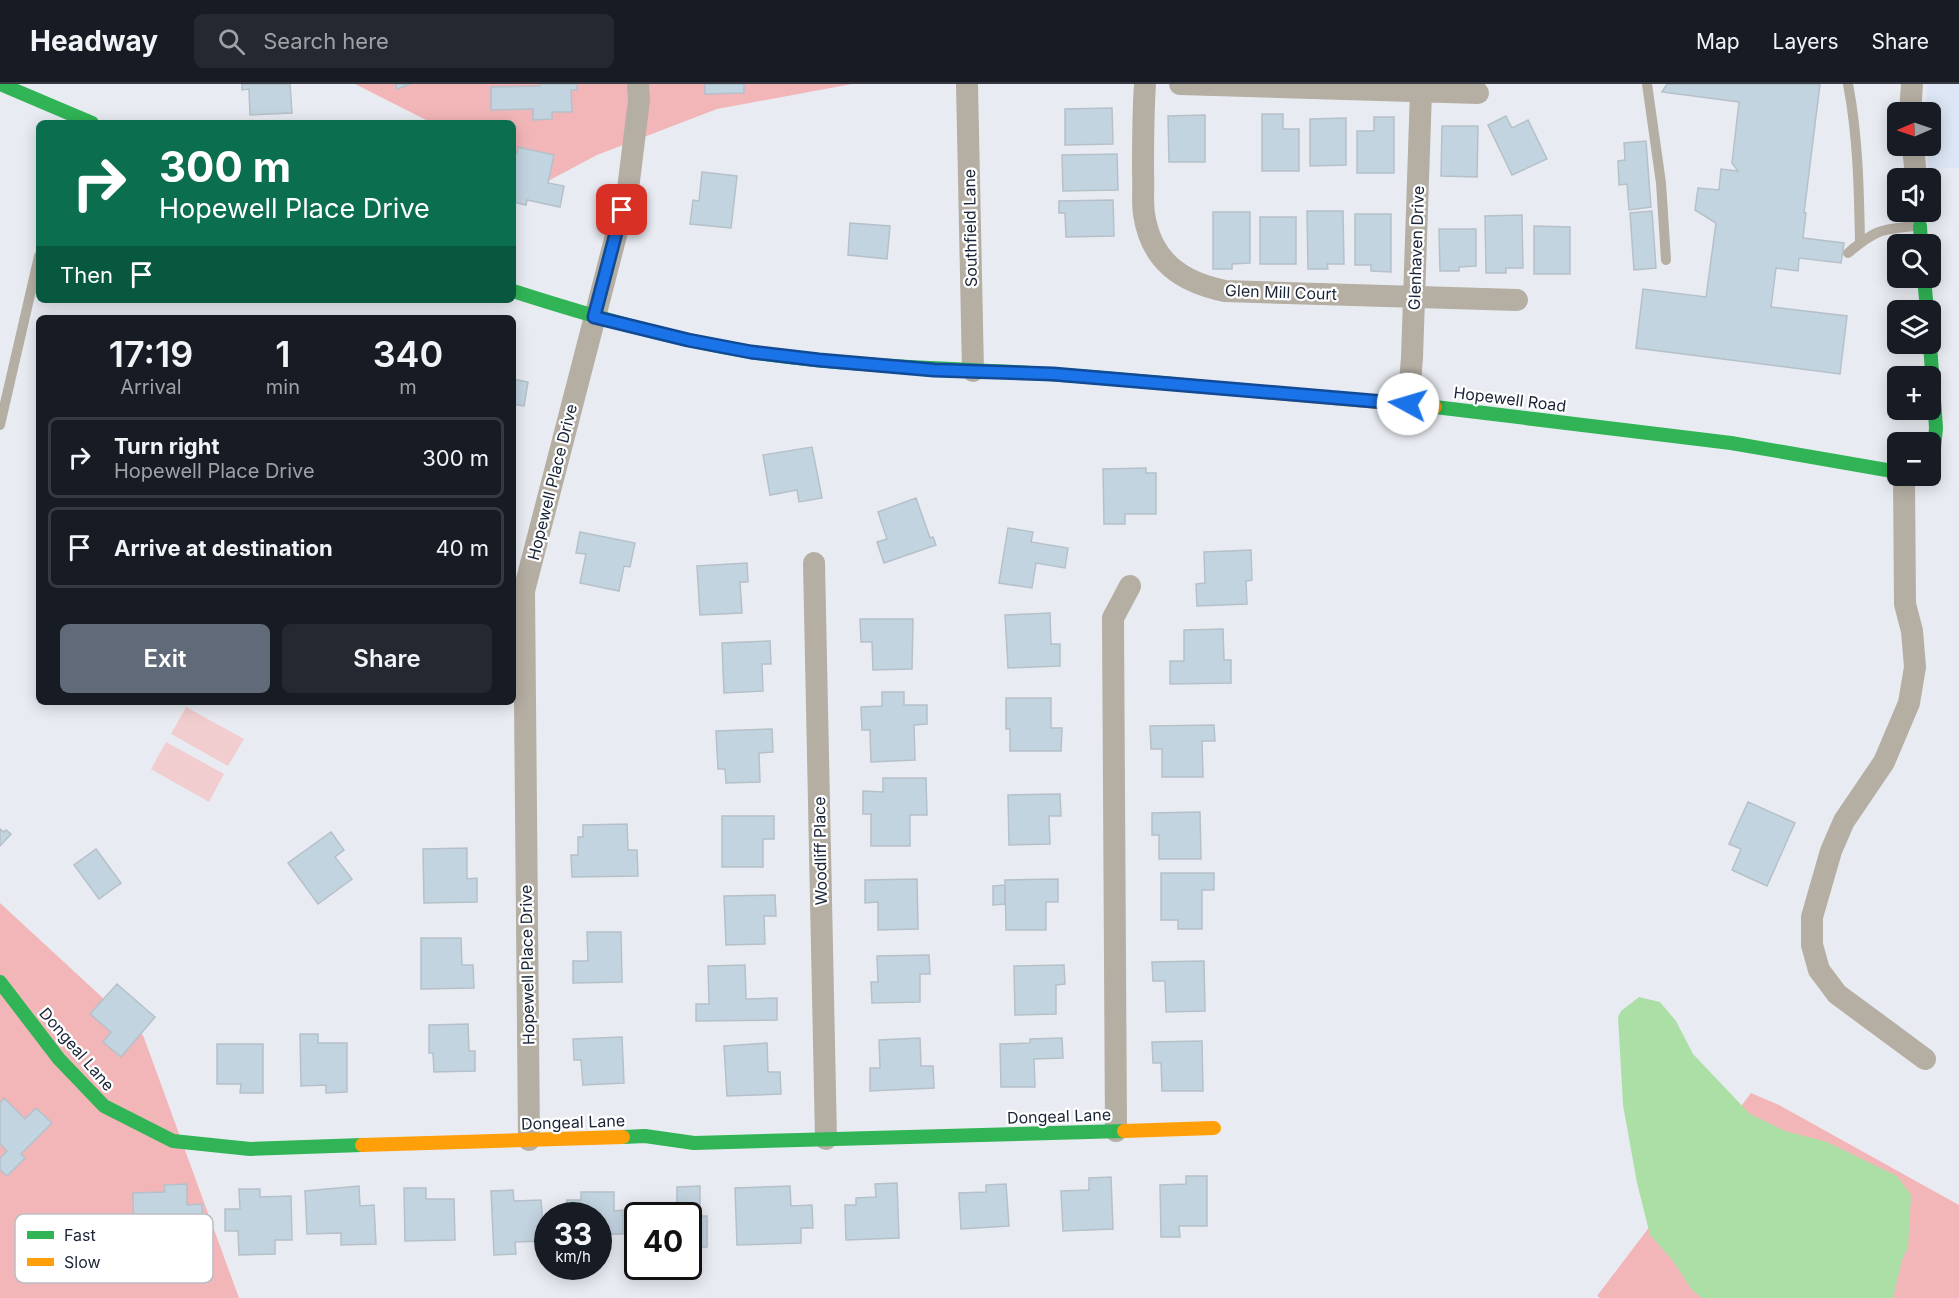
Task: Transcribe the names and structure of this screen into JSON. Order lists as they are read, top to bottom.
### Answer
{
  "streets": {
    "street": [
      "Southfield Lane",
      "Glenhaven Drive",
      "Glen Mill Court",
      "Hopewell Road",
      "Hopewell Place Drive",
      "Woodliff Place",
      "Dongeal Lane"
    ]
  },
  "crossings": [
    ["Southfield Lane", "Hopewell Road"],
    ["Glenhaven Drive", "Glen Mill Court"],
    ["Glenhaven Drive", "Hopewell Road"],
    ["Hopewell Road", "Hopewell Place Drive"],
    ["Hopewell Place Drive", "Dongeal Lane"],
    ["Woodliff Place", "Dongeal Lane"]
  ],
  "legend": ["Fast", "Slow"],
  "north": "left",
  "page": {
    "header": "Headway",
    "search": "Search here",
    "nav": ["Map", "Layers", "Share"],
    "map_buttons": ["+", "−"],
    "turn": ["300 m", "Hopewell Place Drive"],
    "then": "Then",
    "eta": [
      "17:19",
      "Arrival",
      "1",
      "min",
      "340",
      "m"
    ],
    "list": [
      {
        "name": "Turn right",
        "note": "Hopewell Place Drive",
        "value": "300 m"
      },
      {
        "name": "Arrive at destination",
        "value": "40 m"
      }
    ],
    "buttons": ["Exit", "Share"],
    "speed": "33 km/h",
    "limit": "40"
  }
}
